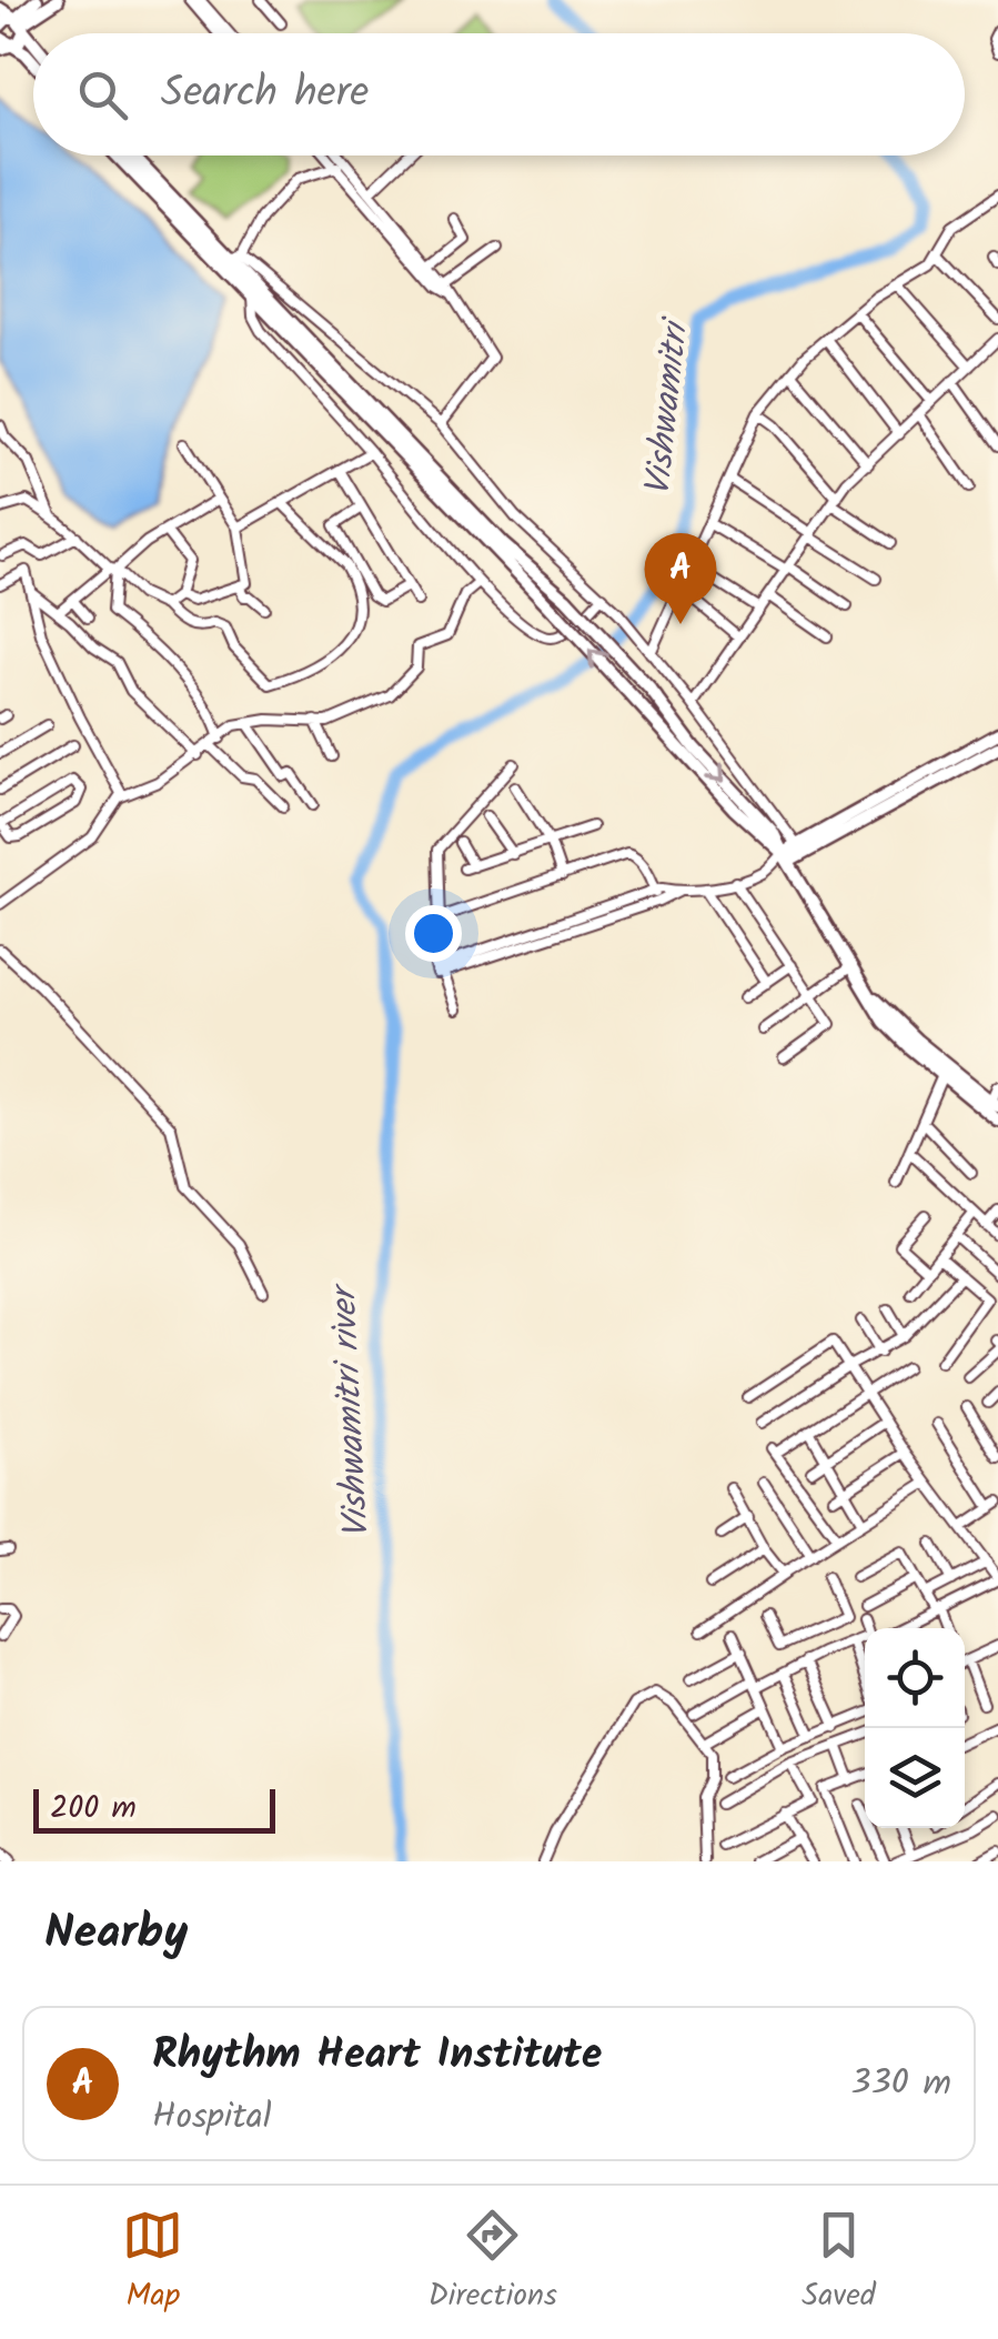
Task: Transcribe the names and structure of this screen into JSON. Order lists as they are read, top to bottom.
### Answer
{
  "water": ["Vishwamitri", "Vishwamitri river"],
  "scale_bar": "200 m",
  "page": {
    "search": "Search here",
    "pins": "A",
    "scale": "200 m",
    "heading": "Nearby",
    "list": [
      {
        "mark": "A",
        "name": "Rhythm Heart Institute",
        "note": "Hospital",
        "value": "330 m"
      }
    ],
    "nav": ["Map", "Directions", "Saved"]
  }
}
